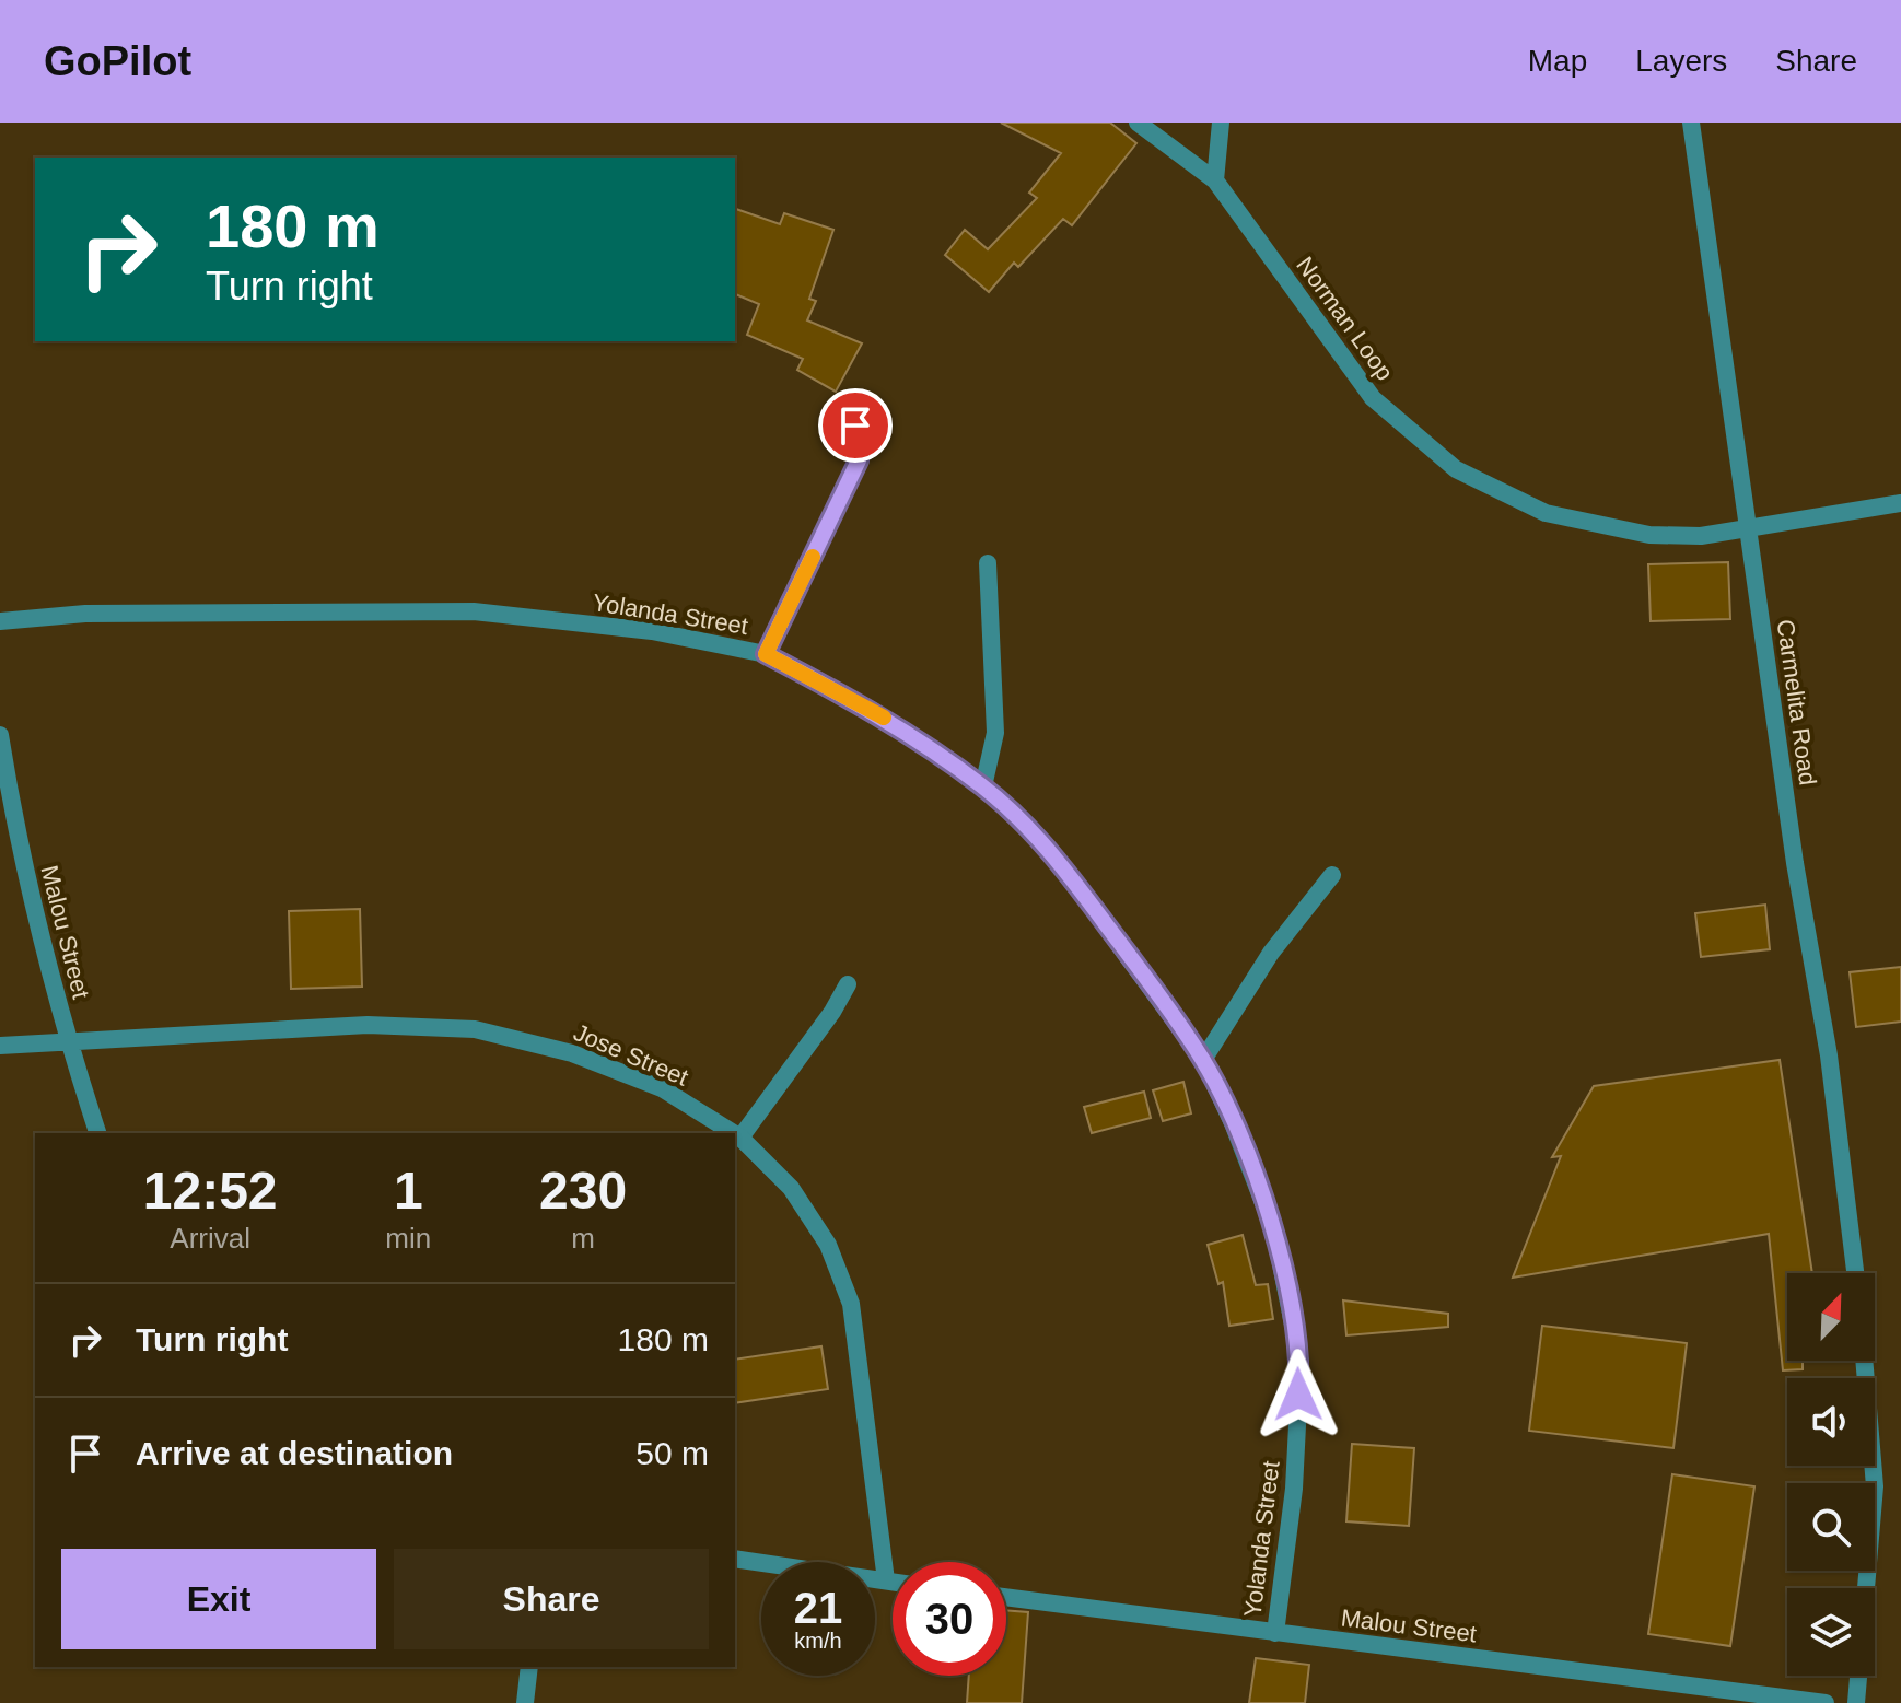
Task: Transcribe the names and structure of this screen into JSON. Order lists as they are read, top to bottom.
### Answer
{
  "streets": {
    "street": [
      "Norman Loop",
      "Yolanda Street",
      "Carmelita Road",
      "Malou Street",
      "Jose Street"
    ]
  },
  "crossings": [
    ["Norman Loop", "Carmelita Road"],
    ["Yolanda Street", "Malou Street"],
    ["Malou Street", "Jose Street"]
  ],
  "north": "top right",
  "page": {
    "header": "GoPilot",
    "nav": ["Map", "Layers", "Share"],
    "turn": ["180 m", "Turn right"],
    "eta": [
      "12:52",
      "Arrival",
      "1",
      "min",
      "230",
      "m"
    ],
    "list": [
      {
        "name": "Turn right",
        "value": "180 m"
      },
      {
        "name": "Arrive at destination",
        "value": "50 m"
      }
    ],
    "buttons": ["Exit", "Share"],
    "speed": "21 km/h",
    "limit": "30"
  }
}
